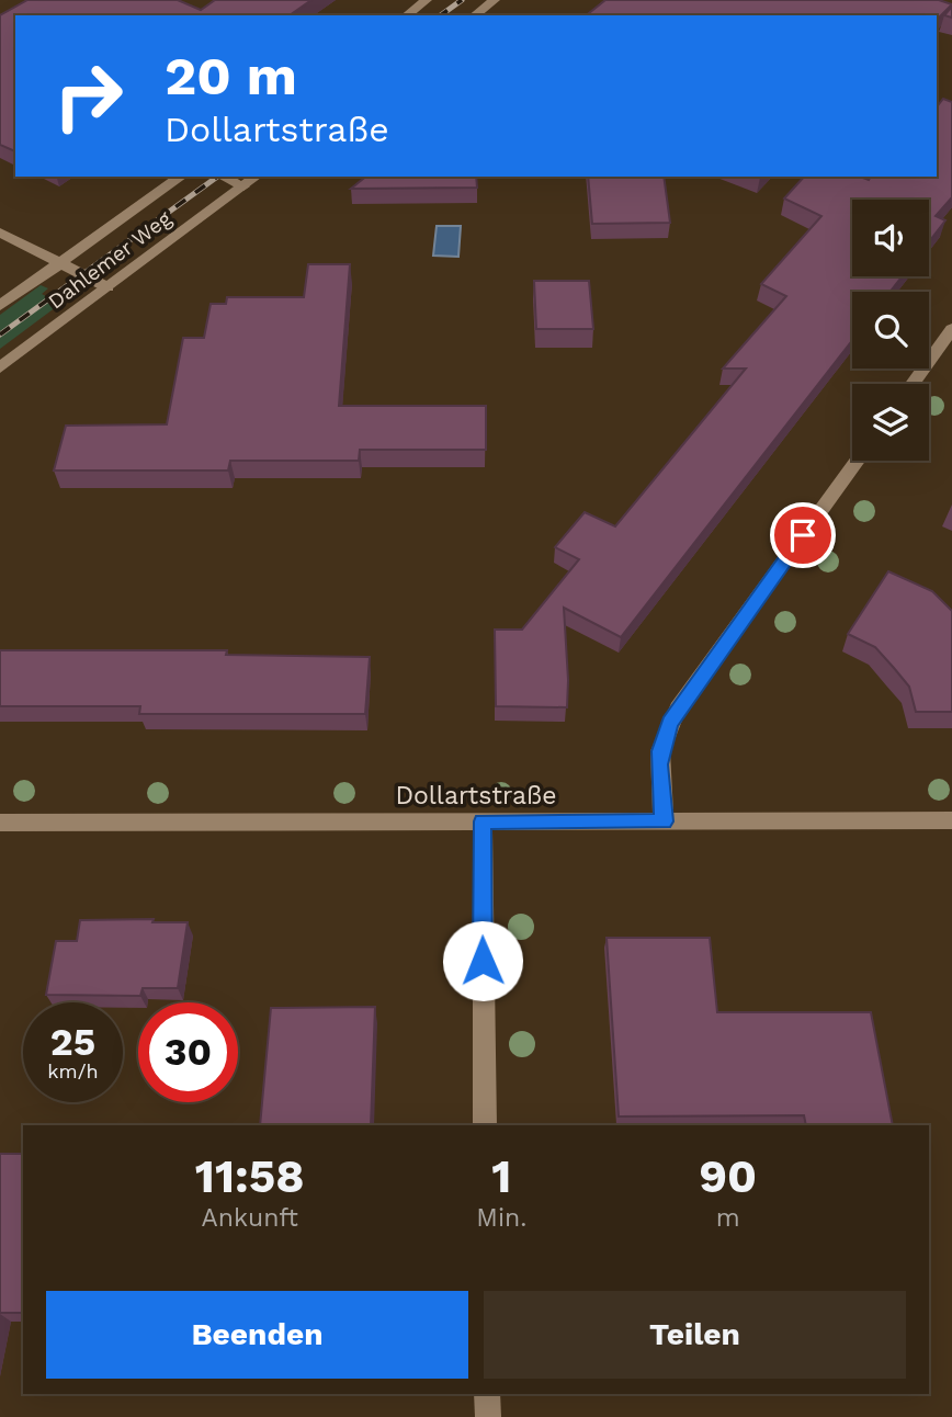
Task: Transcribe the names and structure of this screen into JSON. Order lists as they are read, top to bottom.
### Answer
{
  "streets": {
    "street": ["Dahlemer Weg", "Dollartstraße"]
  },
  "page": {
    "turn": ["20 m", "Dollartstraße"],
    "speed": "25 km/h",
    "limit": "30",
    "eta": [
      "11:58",
      "Ankunft",
      "1",
      "Min.",
      "90",
      "m"
    ],
    "buttons": ["Beenden", "Teilen"]
  }
}
